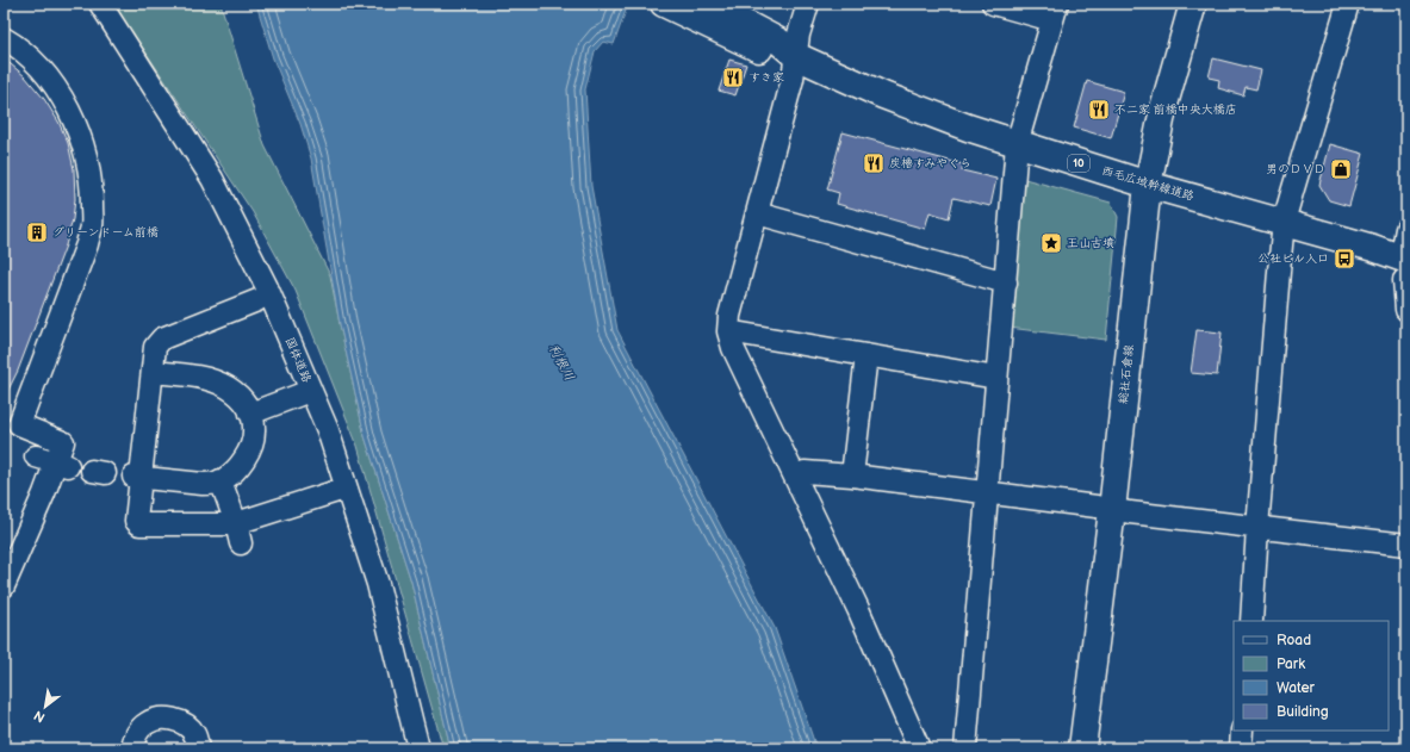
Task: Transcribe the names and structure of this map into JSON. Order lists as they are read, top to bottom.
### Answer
{
  "streets": {
    "main road": ["10", "西毛広域幹線道路", "総社石倉線"],
    "street": ["国体道路"]
  },
  "crossings": [
    ["西毛広域幹線道路", "総社石倉線"]
  ],
  "water": ["利根川"],
  "places": {
    "restaurant": ["すき家", "不二家 前橋中央大橋店", "炭櫓すみやぐら"],
    "shop": ["男のＤＶＤ"],
    "building": ["グリーンドーム前橋"],
    "place": ["王山古墳"],
    "bus stop": ["公社ビル入口"]
  },
  "legend": [
    "Road",
    "Park",
    "Water",
    "Building"
  ],
  "north": "bottom left"
}
